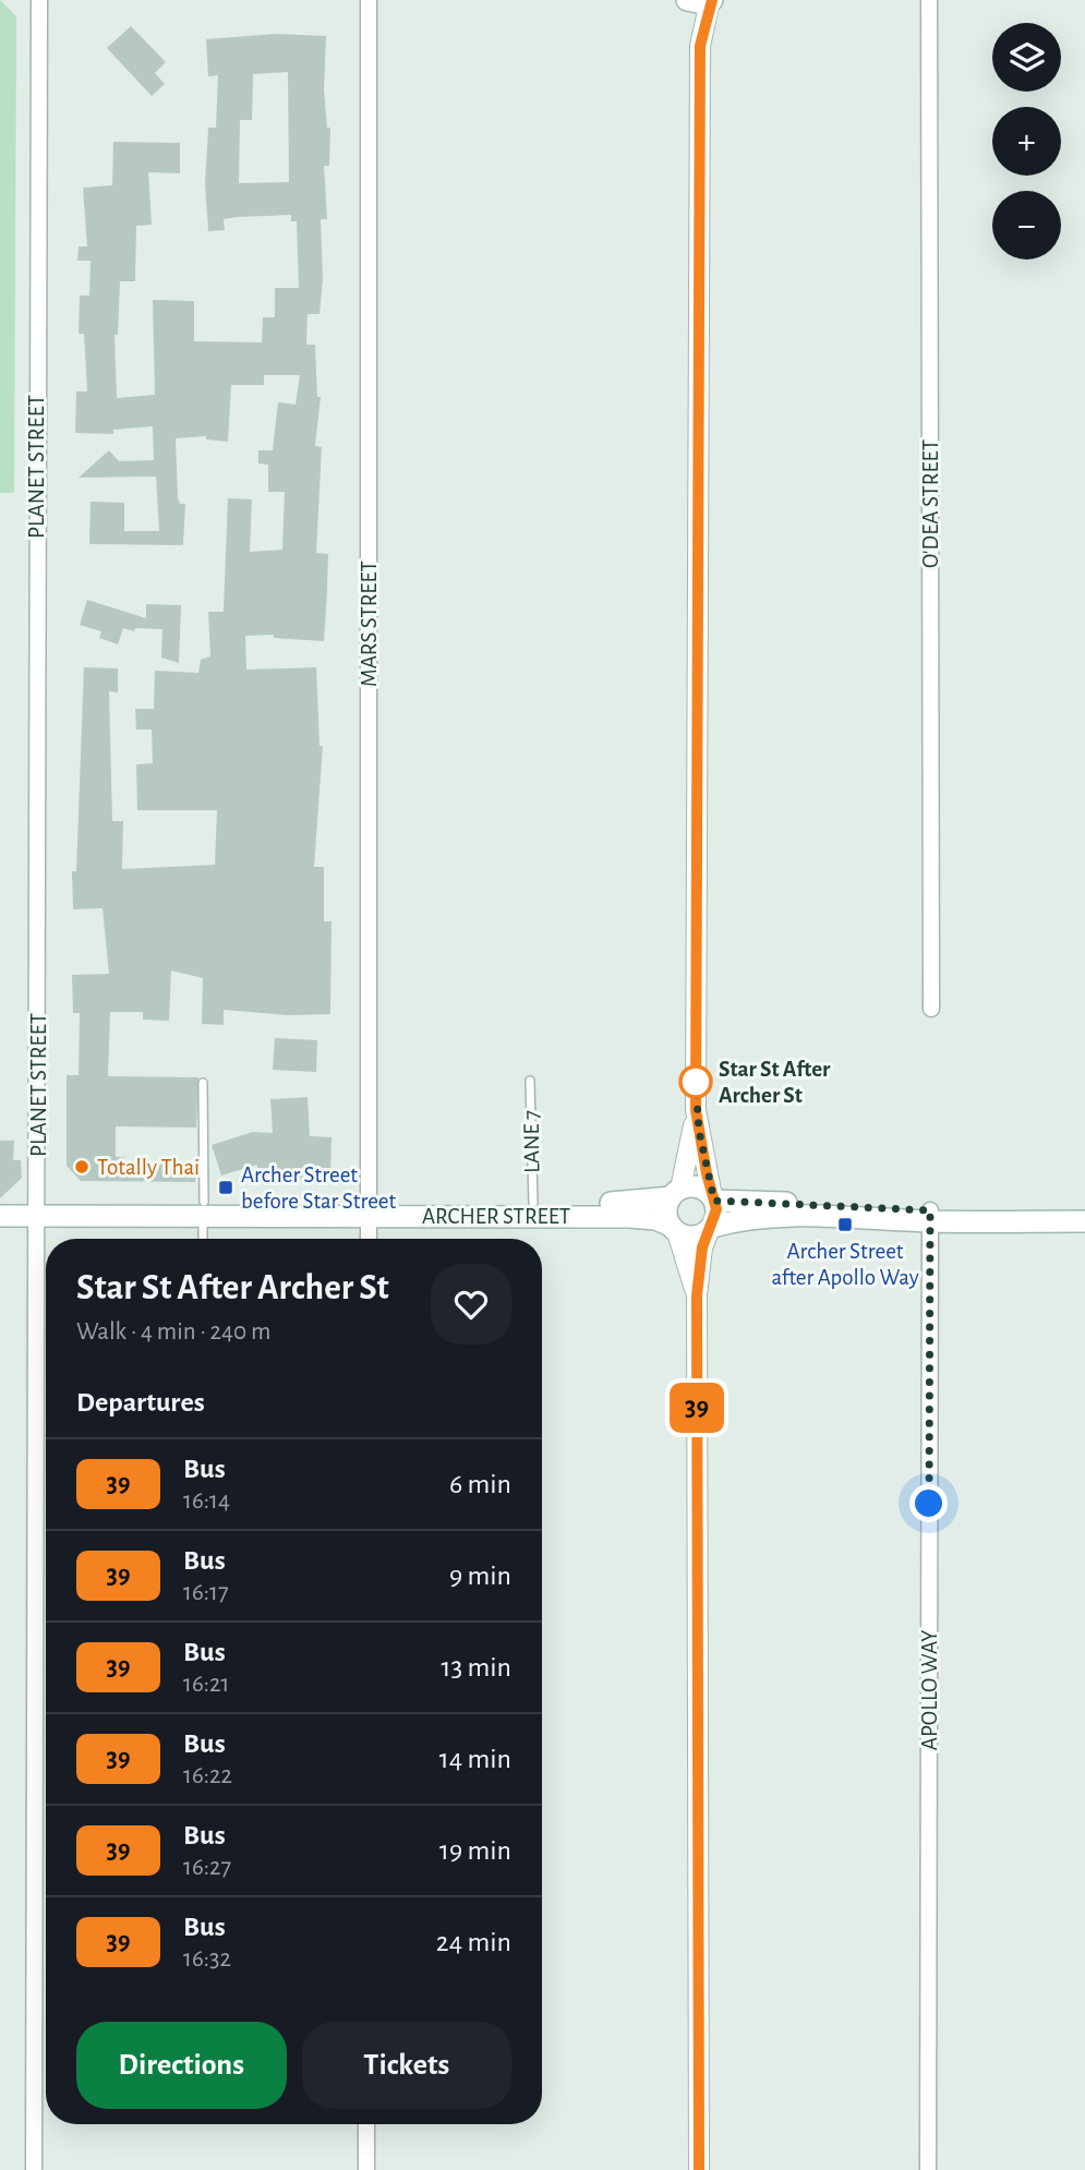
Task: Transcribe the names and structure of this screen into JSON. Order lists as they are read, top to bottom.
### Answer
{
  "streets": {
    "main road": ["ARCHER STREET"],
    "street": [
      "PLANET STREET",
      "O'DEA STREET",
      "MARS STREET",
      "APOLLO WAY"
    ],
    "lane": ["LANE 7"]
  },
  "crossings": [
    ["PLANET STREET", "ARCHER STREET"],
    ["MARS STREET", "ARCHER STREET"],
    ["LANE 7", "ARCHER STREET"]
  ],
  "places": {
    "other": ["Star St After Archer St", "Totally Thai"],
    "transit": ["Archer Street before Star Street", "Archer Street after Apollo Way"]
  },
  "lines": ["bus line 39"],
  "page": {
    "on_map": "39",
    "map_buttons": ["+", "−"],
    "heading": [
      ["Star St After Archer St", "Walk · 4 min · 240 m"],
      "Departures"
    ],
    "list": [
      {
        "mark": "39",
        "name": "Bus",
        "note": "16:14",
        "value": "6 min"
      },
      {
        "mark": "39",
        "name": "Bus",
        "note": "16:17",
        "value": "9 min"
      },
      {
        "mark": "39",
        "name": "Bus",
        "note": "16:21",
        "value": "13 min"
      },
      {
        "mark": "39",
        "name": "Bus",
        "note": "16:22",
        "value": "14 min"
      },
      {
        "mark": "39",
        "name": "Bus",
        "note": "16:27",
        "value": "19 min"
      },
      {
        "mark": "39",
        "name": "Bus",
        "note": "16:32",
        "value": "24 min"
      }
    ],
    "buttons": ["Directions", "Tickets"]
  }
}
